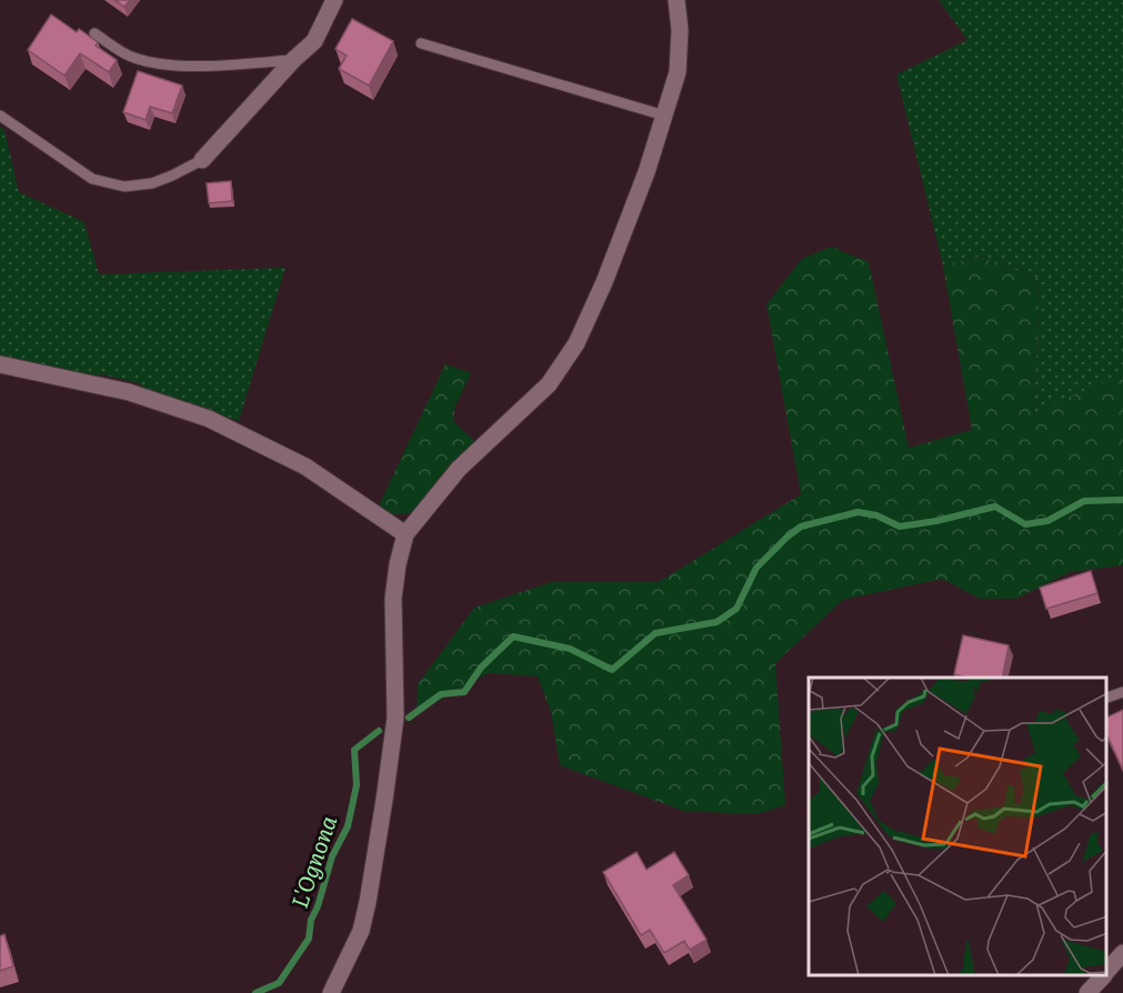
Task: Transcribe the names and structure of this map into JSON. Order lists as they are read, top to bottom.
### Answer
{
  "water": ["L'Ognona"]
}
